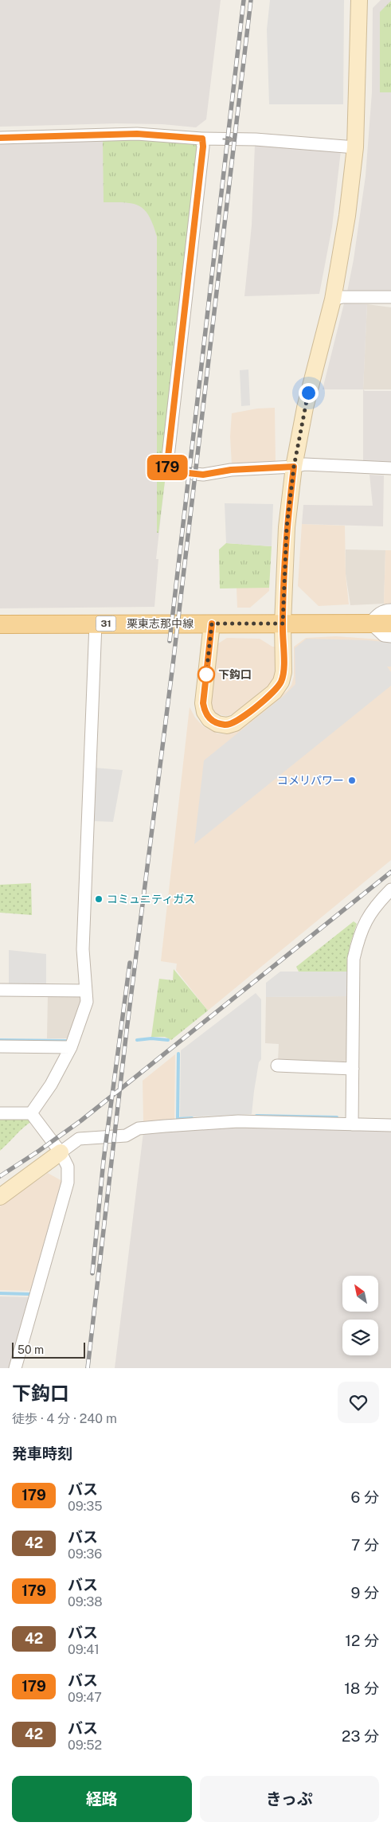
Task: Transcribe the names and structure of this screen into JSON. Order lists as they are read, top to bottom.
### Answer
{
  "streets": {
    "main road": ["31", "栗東志那中線"]
  },
  "places": ["下鈎口", "コメリパワー", "コミュニティガス"],
  "lines": ["bus line 179"],
  "scale_bar": "50 m",
  "north": "top left",
  "page": {
    "on_map": "179",
    "scale": "50 m",
    "heading": [
      ["下鈎口", "徒歩 · 4 分 · 240 m"],
      "発車時刻"
    ],
    "list": [
      {
        "mark": "179",
        "name": "バス",
        "note": "09:35",
        "value": "6 分"
      },
      {
        "mark": "42",
        "name": "バス",
        "note": "09:36",
        "value": "7 分"
      },
      {
        "mark": "179",
        "name": "バス",
        "note": "09:38",
        "value": "9 分"
      },
      {
        "mark": "42",
        "name": "バス",
        "note": "09:41",
        "value": "12 分"
      },
      {
        "mark": "179",
        "name": "バス",
        "note": "09:47",
        "value": "18 分"
      },
      {
        "mark": "42",
        "name": "バス",
        "note": "09:52",
        "value": "23 分"
      }
    ],
    "buttons": ["経路", "きっぷ"]
  }
}
